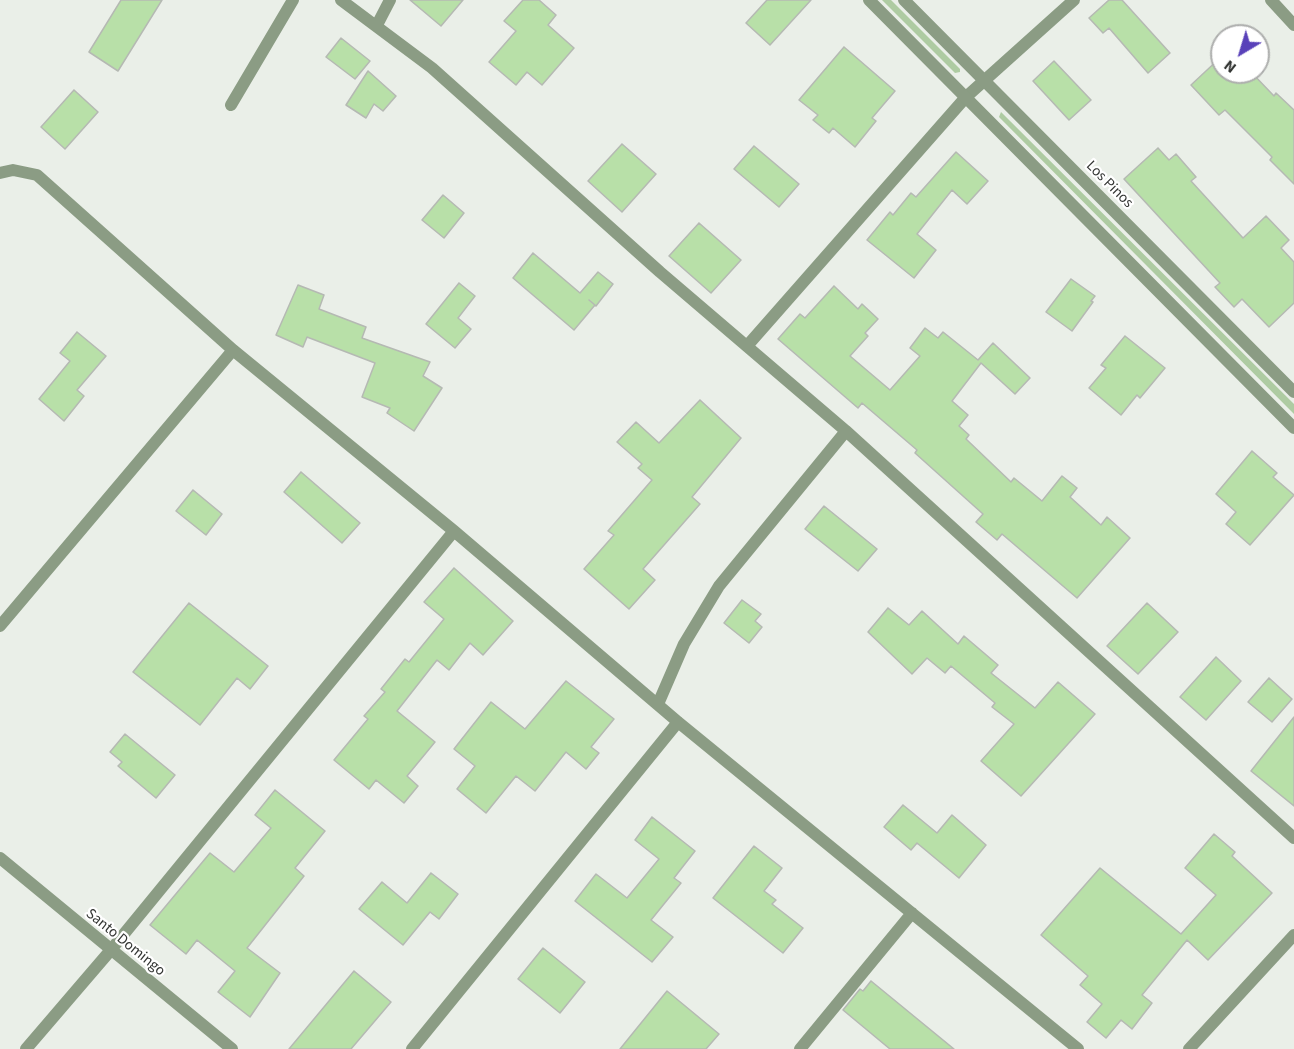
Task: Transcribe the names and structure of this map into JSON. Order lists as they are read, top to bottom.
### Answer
{
  "streets": {
    "street": ["Los Pinos", "Santo Domingo"]
  },
  "north": "bottom left"
}
